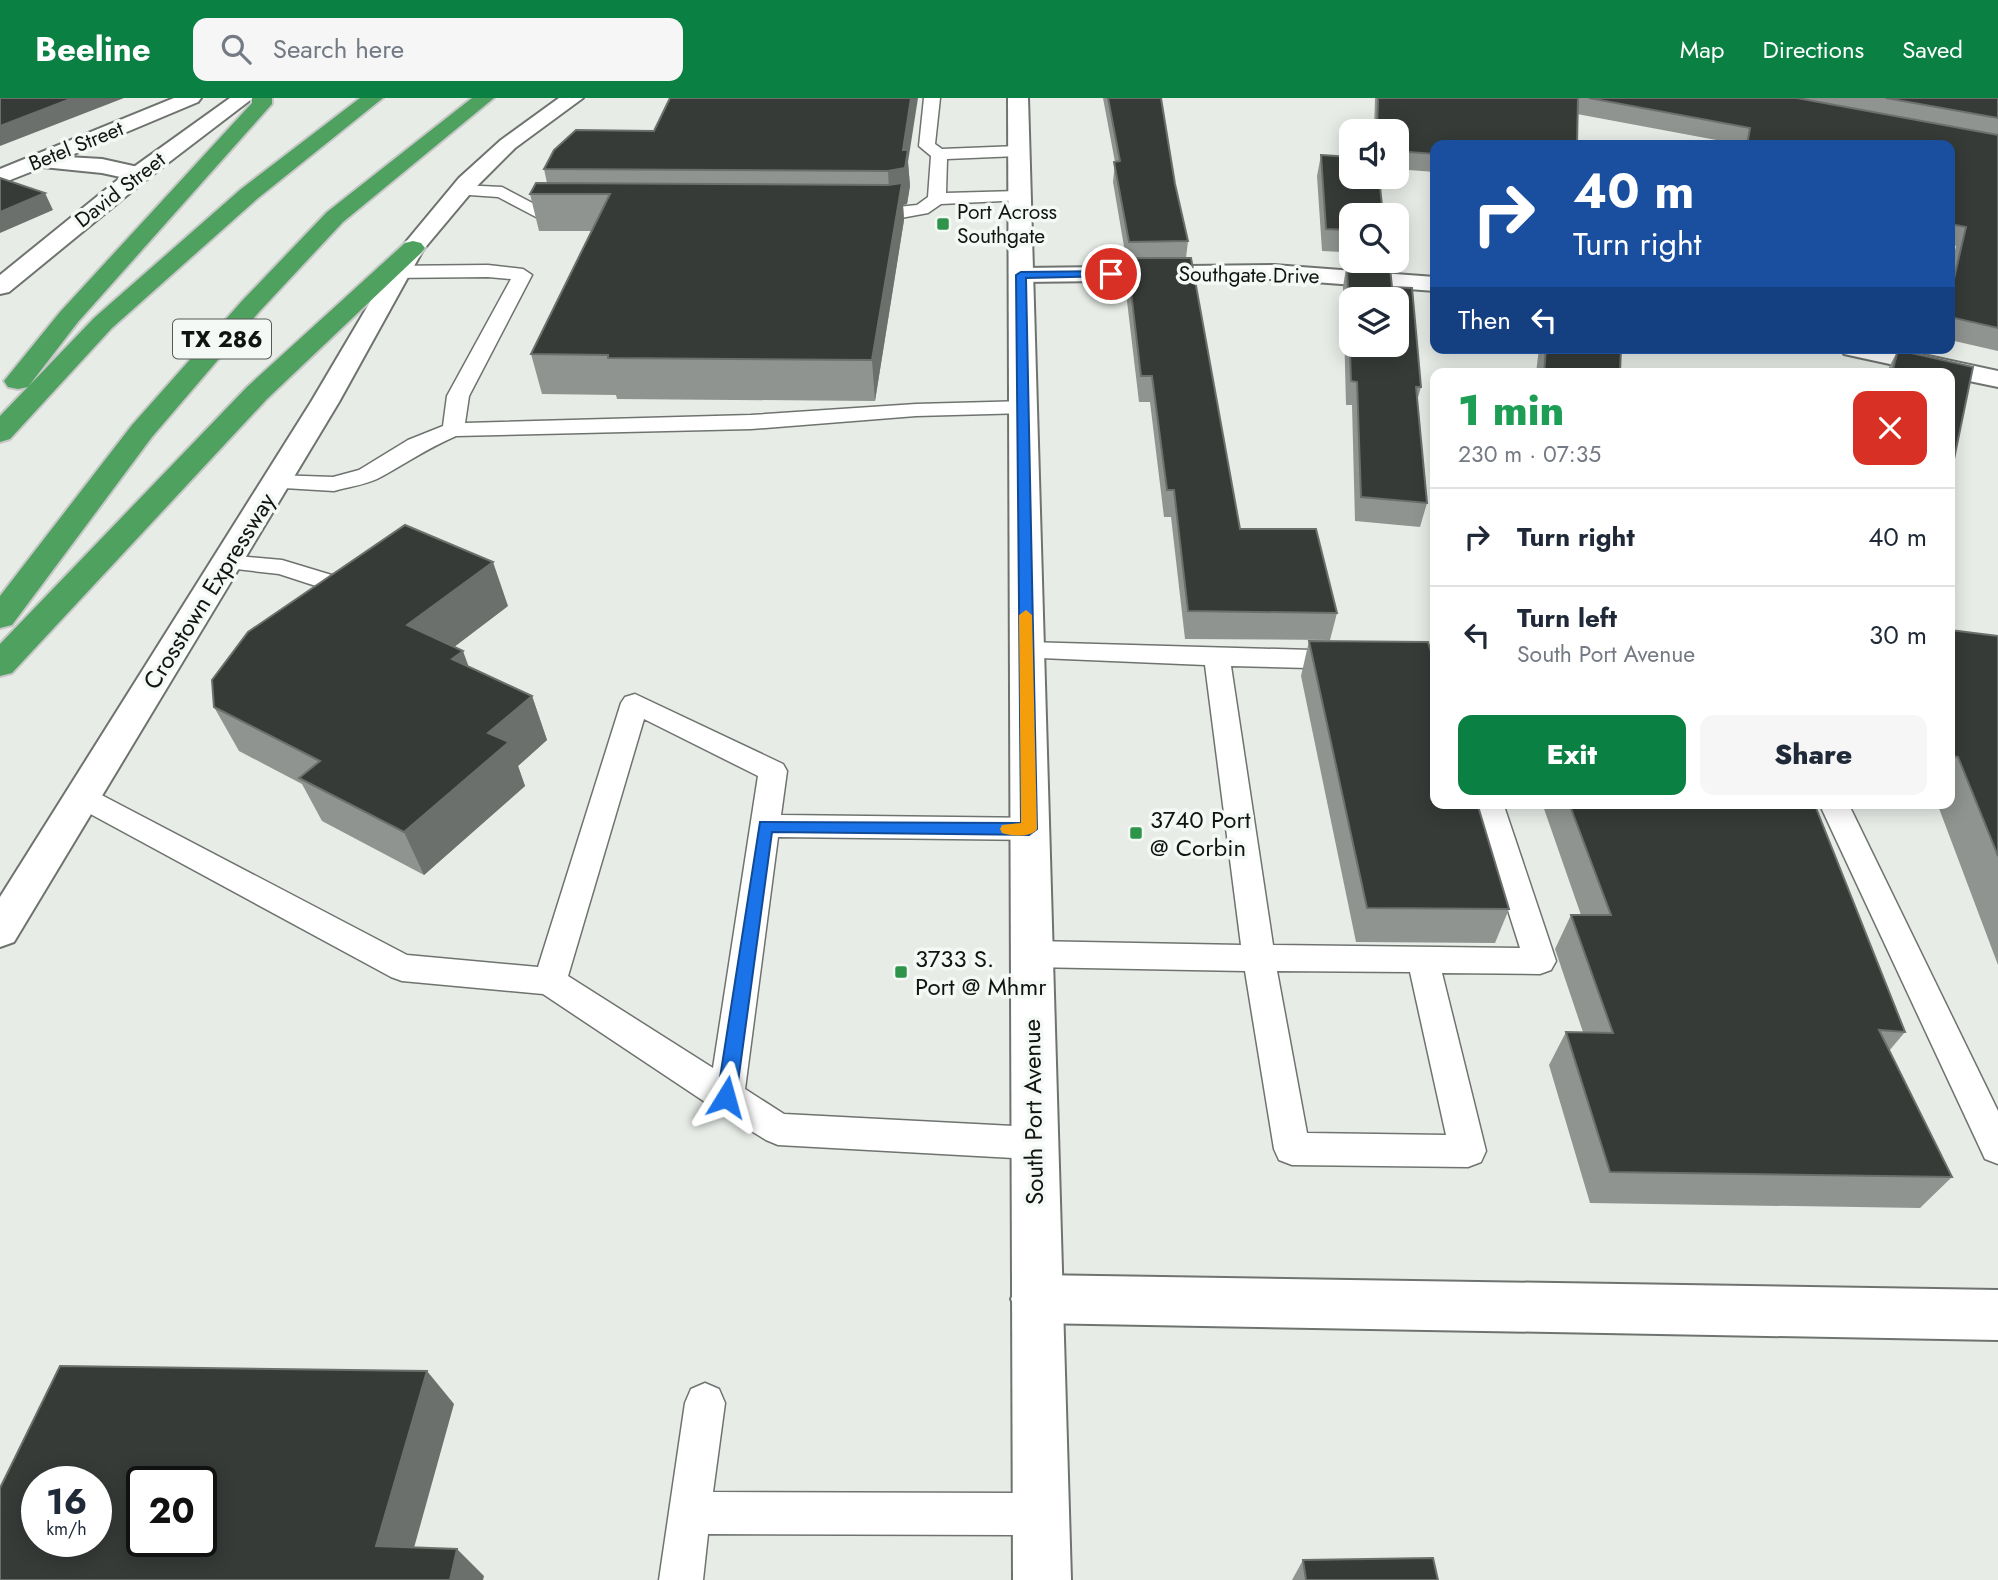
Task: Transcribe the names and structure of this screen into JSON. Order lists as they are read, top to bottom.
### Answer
{
  "streets": {
    "highway": ["TX 286"],
    "main road": [
      "Betel Street",
      "David Street",
      "Southgate Drive",
      "Crosstown Expressway",
      "South Port Avenue"
    ]
  },
  "crossings": [
    ["Southgate Drive", "South Port Avenue"]
  ],
  "places": {
    "transit": ["Port Across Southgate", "3740 Port @ Corbin", "3733 S. Port @ Mhmr"]
  },
  "page": {
    "header": "Beeline",
    "search": "Search here",
    "nav": ["Map", "Directions", "Saved"],
    "turn": ["40 m", "Turn right"],
    "then": "Then",
    "heading": ["1 min", "230 m · 07:35"],
    "list": [
      {
        "name": "Turn right",
        "value": "40 m"
      },
      {
        "name": "Turn left",
        "note": "South Port Avenue",
        "value": "30 m"
      }
    ],
    "buttons": ["Exit", "Share"],
    "speed": "16 km/h",
    "limit": "20"
  }
}
